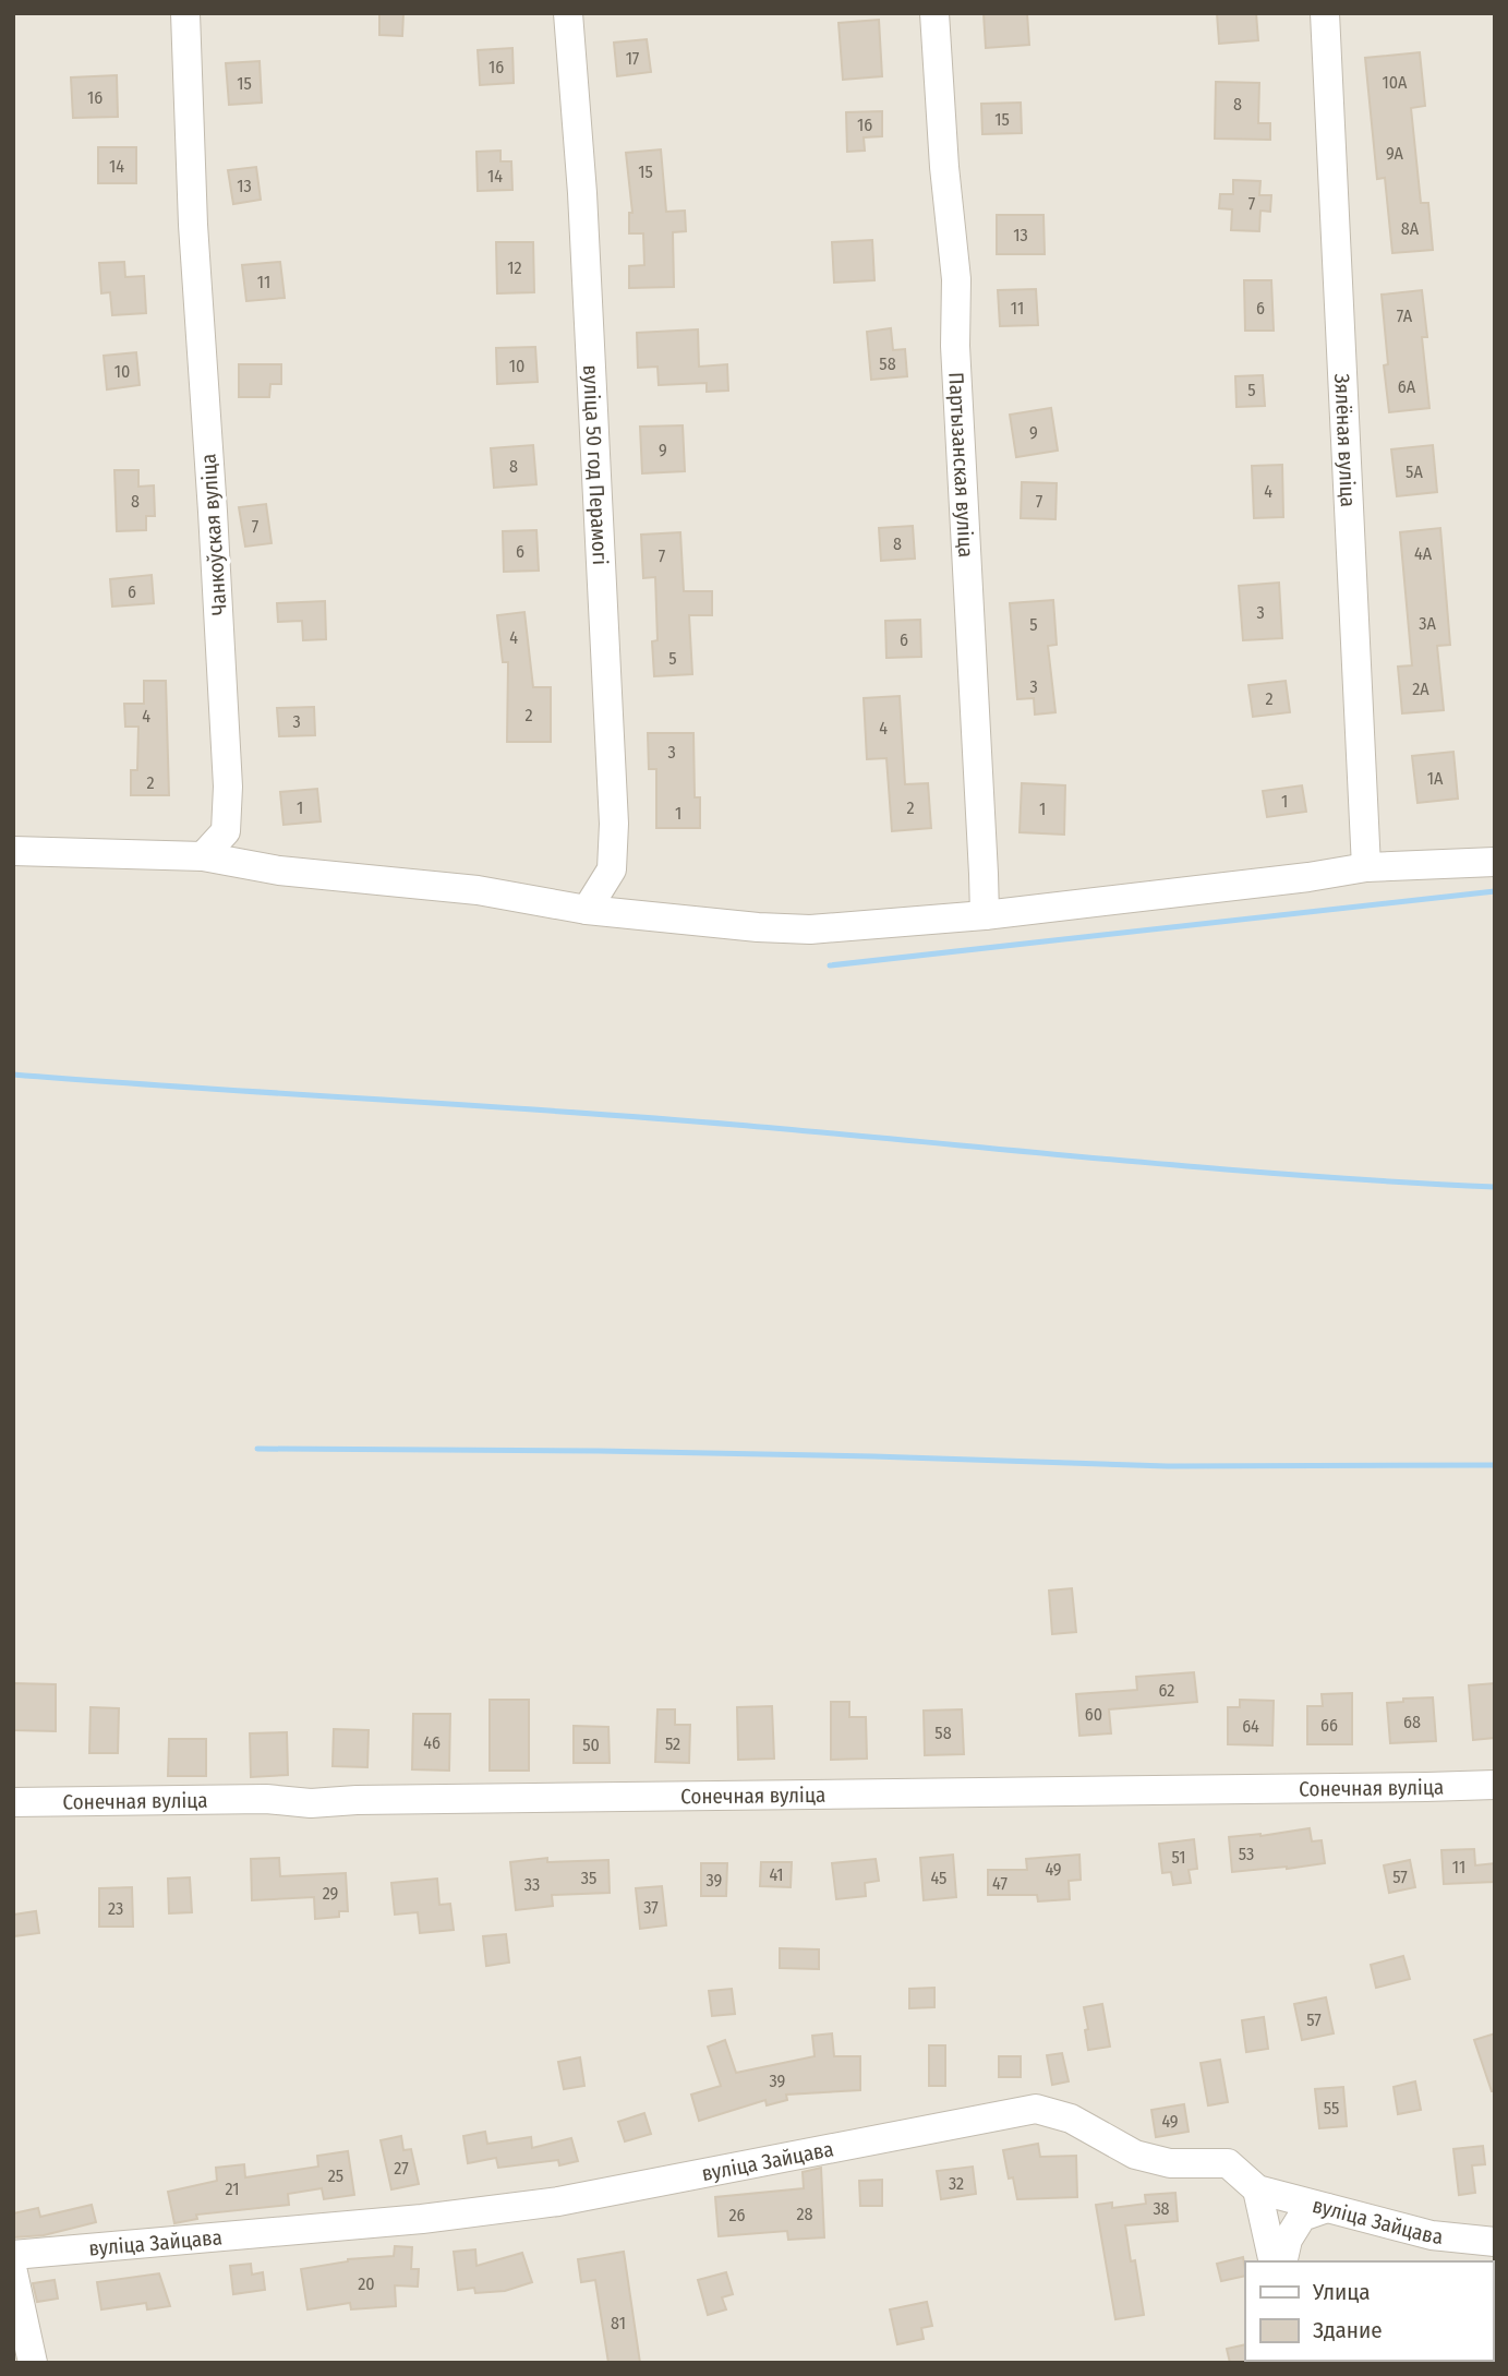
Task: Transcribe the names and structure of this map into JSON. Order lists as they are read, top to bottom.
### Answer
{
  "streets": {
    "street": [
      "Зялёная вуліца",
      "вуліца 50 год Перамогі",
      "Партызанская вуліца",
      "Чанкоўская вуліца",
      "Сонечная вуліца",
      "вуліца Зайцава"
    ]
  },
  "house_numbers": [
    "17",
    "16",
    "10А",
    "15",
    "16",
    "8",
    "15",
    "16",
    "9А",
    "14",
    "15",
    "14",
    "13",
    "7",
    "8А",
    "13",
    "12",
    "11",
    "11",
    "6",
    "7А",
    "58",
    "10",
    "10",
    "6А",
    "5",
    "9",
    "9",
    "8",
    "5А",
    "4",
    "8",
    "7",
    "7",
    "8",
    "6",
    "4А",
    "7",
    "6",
    "3",
    "3А",
    "5",
    "4",
    "6",
    "5",
    "3",
    "2А",
    "2",
    "2",
    "4",
    "3",
    "4",
    "3",
    "1А",
    "2",
    "1",
    "1",
    "2",
    "1",
    "1",
    "62",
    "60",
    "68",
    "66",
    "64",
    "58",
    "46",
    "52",
    "50",
    "53",
    "51",
    "11",
    "49",
    "41",
    "57",
    "35",
    "45",
    "39",
    "47",
    "33",
    "29",
    "37",
    "23",
    "57",
    "39",
    "55",
    "49",
    "27",
    "25",
    "32",
    "21",
    "38",
    "28",
    "26",
    "20",
    "81"
  ],
  "legend": ["Улица", "Здание"]
}
